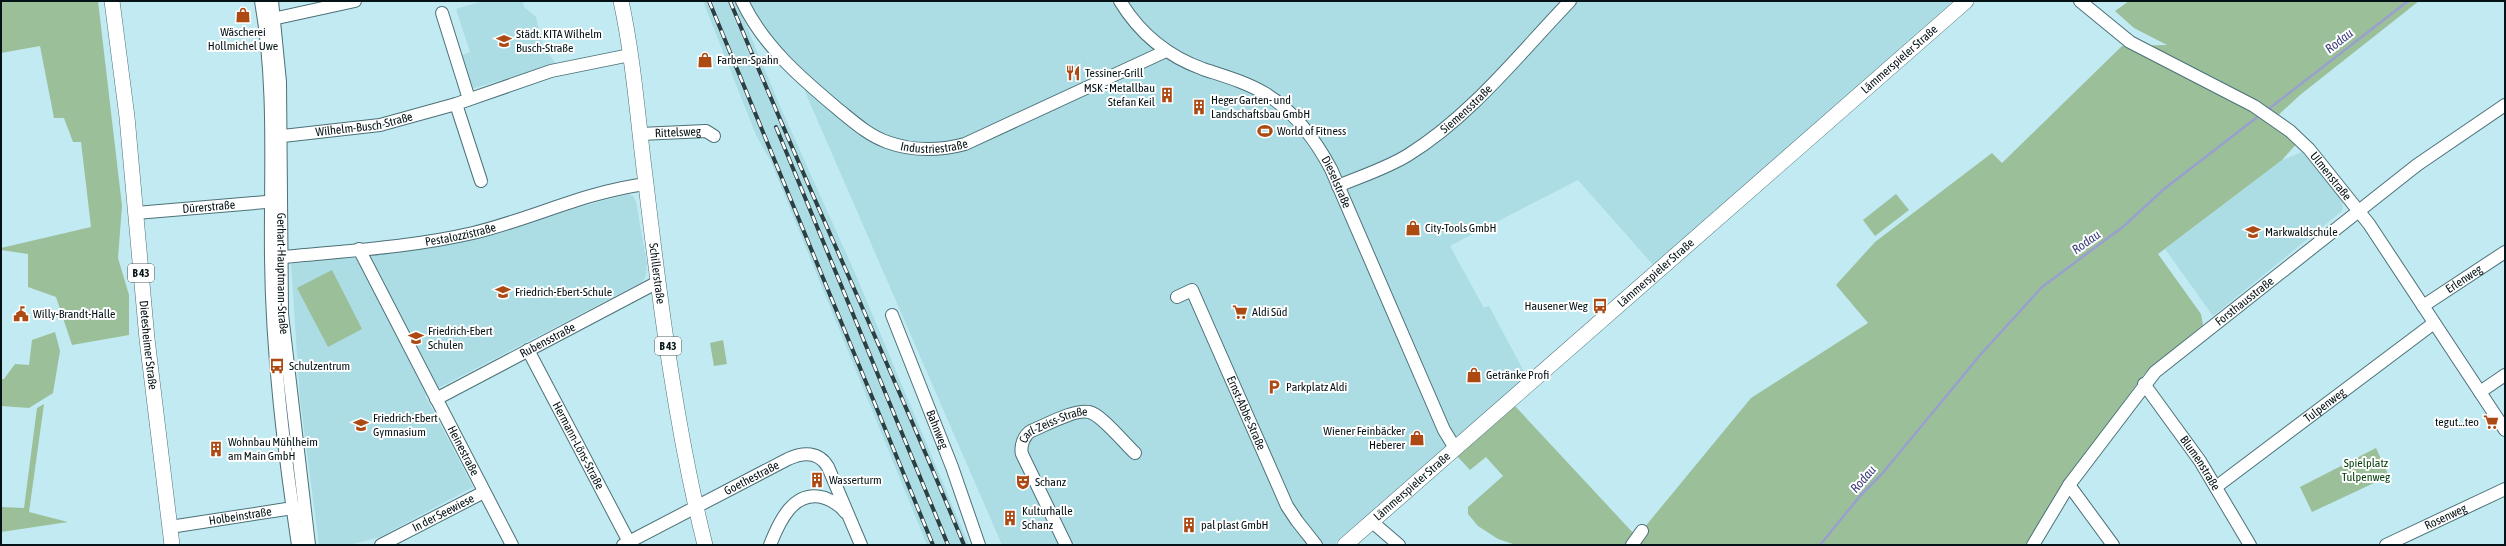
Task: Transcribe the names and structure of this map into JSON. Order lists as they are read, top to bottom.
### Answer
{
  "streets": {
    "main road": [
      "Lämmerspieler Straße",
      "B 43",
      "Schillerstraße",
      "Dietesheimer Straße"
    ],
    "street": [
      "Siemensstraße",
      "Wilhelm-Busch-Straße",
      "Rittelsweg",
      "Industriestraße",
      "Ulmenstraße",
      "Dieselstraße",
      "Dürerstraße",
      "Pestalozzistraße",
      "Gerhart-Hauptmann-Straße",
      "Erlenweg",
      "Forsthausstraße",
      "Rubensstraße",
      "Tulpenweg",
      "Ernst-Abbe-Straße",
      "Bahnweg",
      "Carl-Zeiss-Straße",
      "Hermann-Löns-Straße",
      "Heinestraße",
      "Blumenstraße",
      "Goethestraße",
      "In der Seewiese",
      "Holbeinstraße",
      "Rosenweg"
    ]
  },
  "crossings": [
    ["Lämmerspieler Straße", "Dieselstraße"],
    ["Siemensstraße", "Dieselstraße"],
    ["Wilhelm-Busch-Straße", "Gerhart-Hauptmann-Straße"],
    ["Wilhelm-Busch-Straße", "Schillerstraße"],
    ["Rittelsweg", "Schillerstraße"],
    ["Industriestraße", "Dieselstraße"],
    ["Ulmenstraße", "Erlenweg"],
    ["Ulmenstraße", "Forsthausstraße"],
    ["Ulmenstraße", "Tulpenweg"],
    ["Dürerstraße", "Gerhart-Hauptmann-Straße"],
    ["Dürerstraße", "Dietesheimer Straße"],
    ["Pestalozzistraße", "Gerhart-Hauptmann-Straße"],
    ["Pestalozzistraße", "Schillerstraße"],
    ["Pestalozzistraße", "Heinestraße"],
    ["Gerhart-Hauptmann-Straße", "Holbeinstraße"],
    ["Schillerstraße", "Rubensstraße"],
    ["Schillerstraße", "Goethestraße"],
    ["Forsthausstraße", "Blumenstraße"],
    ["Rubensstraße", "Hermann-Löns-Straße"],
    ["Rubensstraße", "Heinestraße"],
    ["Dietesheimer Straße", "Holbeinstraße"],
    ["Tulpenweg", "Blumenstraße"],
    ["Hermann-Löns-Straße", "Goethestraße"],
    ["Heinestraße", "In der Seewiese"]
  ],
  "water": ["Rodau"],
  "parks": ["Spielplatz Tulpenweg"],
  "places": {
    "shop": [
      "Wäscherei Hollmichel Uwe",
      "Farben-Spahn",
      "City-Tools GmbH",
      "Getränke Profi",
      "Wiener Feinbäcker Heberer"
    ],
    "school or university": [
      "Städt. KITA Wilhelm Busch-Straße",
      "Markwaldschule",
      "Friedrich-Ebert-Schule",
      "Friedrich-Ebert Schulen",
      "Friedrich-Ebert Gymnasium"
    ],
    "restaurant": ["Tessiner-Grill"],
    "building": [
      "MSK - Metallbau Stefan Keil",
      "Heger Garten- und Landschaftsbau GmbH",
      "Wohnbau Mühlheim am Main GmbH",
      "Wasserturm",
      "Kulturhalle Schanz",
      "pal plast GmbH"
    ],
    "sports": ["World of Fitness"],
    "bus stop": ["Hausener Weg", "Schulzentrum"],
    "supermarket": ["Aldi Süd", "tegut...teo"],
    "public building": ["Willy-Brandt-Halle"],
    "parking": ["Parkplatz Aldi"],
    "theatre": ["Schanz"]
  }
}
